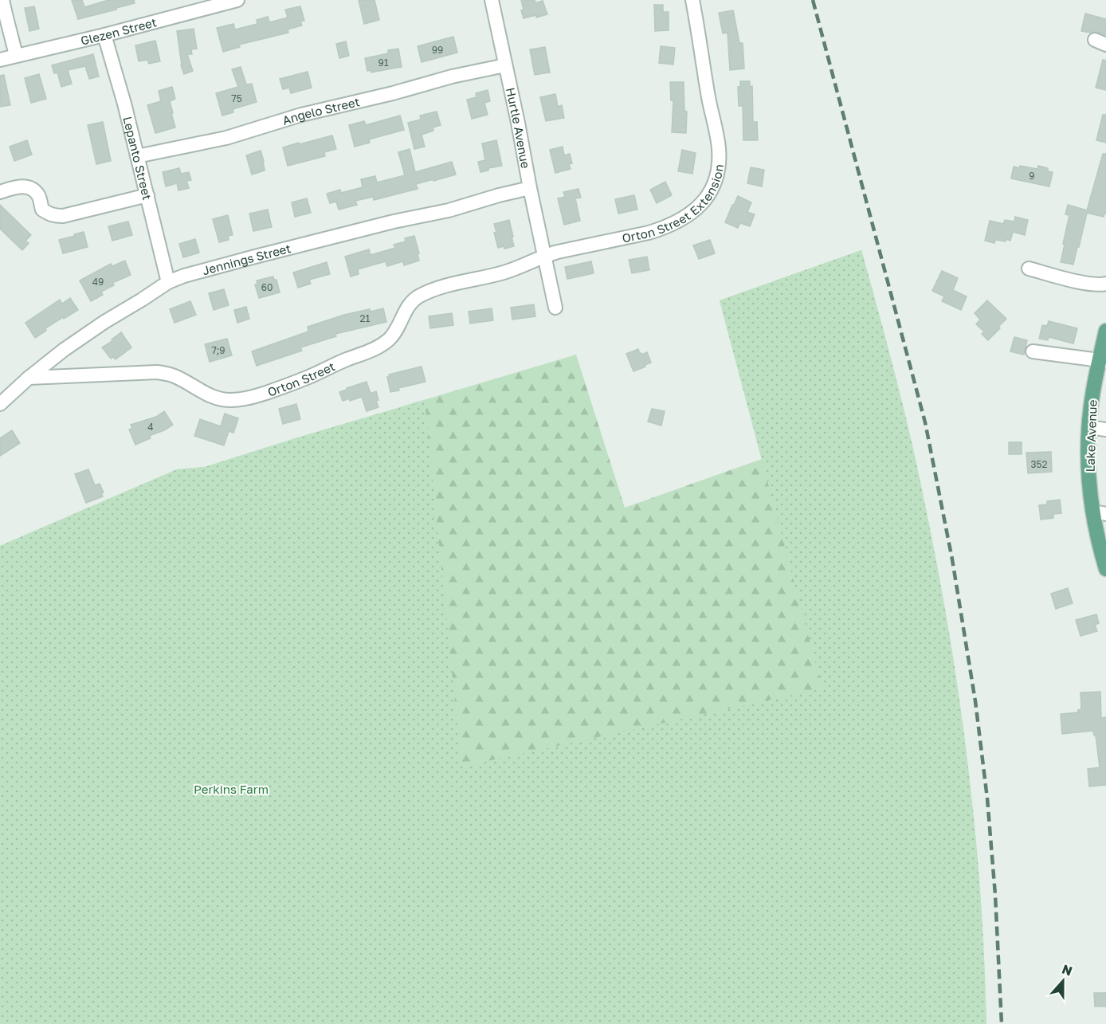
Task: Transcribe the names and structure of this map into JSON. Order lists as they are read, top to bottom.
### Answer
{
  "streets": {
    "main road": ["Lake Avenue"],
    "street": [
      "Glezen Street",
      "Angelo Street",
      "Hurtle Avenue",
      "Lepanto Street",
      "Orton Street Extension",
      "Jennings Street",
      "Orton Street"
    ]
  },
  "crossings": [
    ["Glezen Street", "Lepanto Street"],
    ["Angelo Street", "Hurtle Avenue"],
    ["Angelo Street", "Lepanto Street"],
    ["Hurtle Avenue", "Orton Street Extension"],
    ["Hurtle Avenue", "Jennings Street"],
    ["Hurtle Avenue", "Orton Street"],
    ["Lepanto Street", "Jennings Street"],
    ["Orton Street Extension", "Orton Street"],
    ["Jennings Street", "Orton Street"]
  ],
  "parks": ["Perkins Farm"],
  "house_numbers": [
    "99",
    "91",
    "75",
    "9",
    "49",
    "60",
    "21",
    "7;9",
    "4",
    "352"
  ],
  "north": "top"
}
